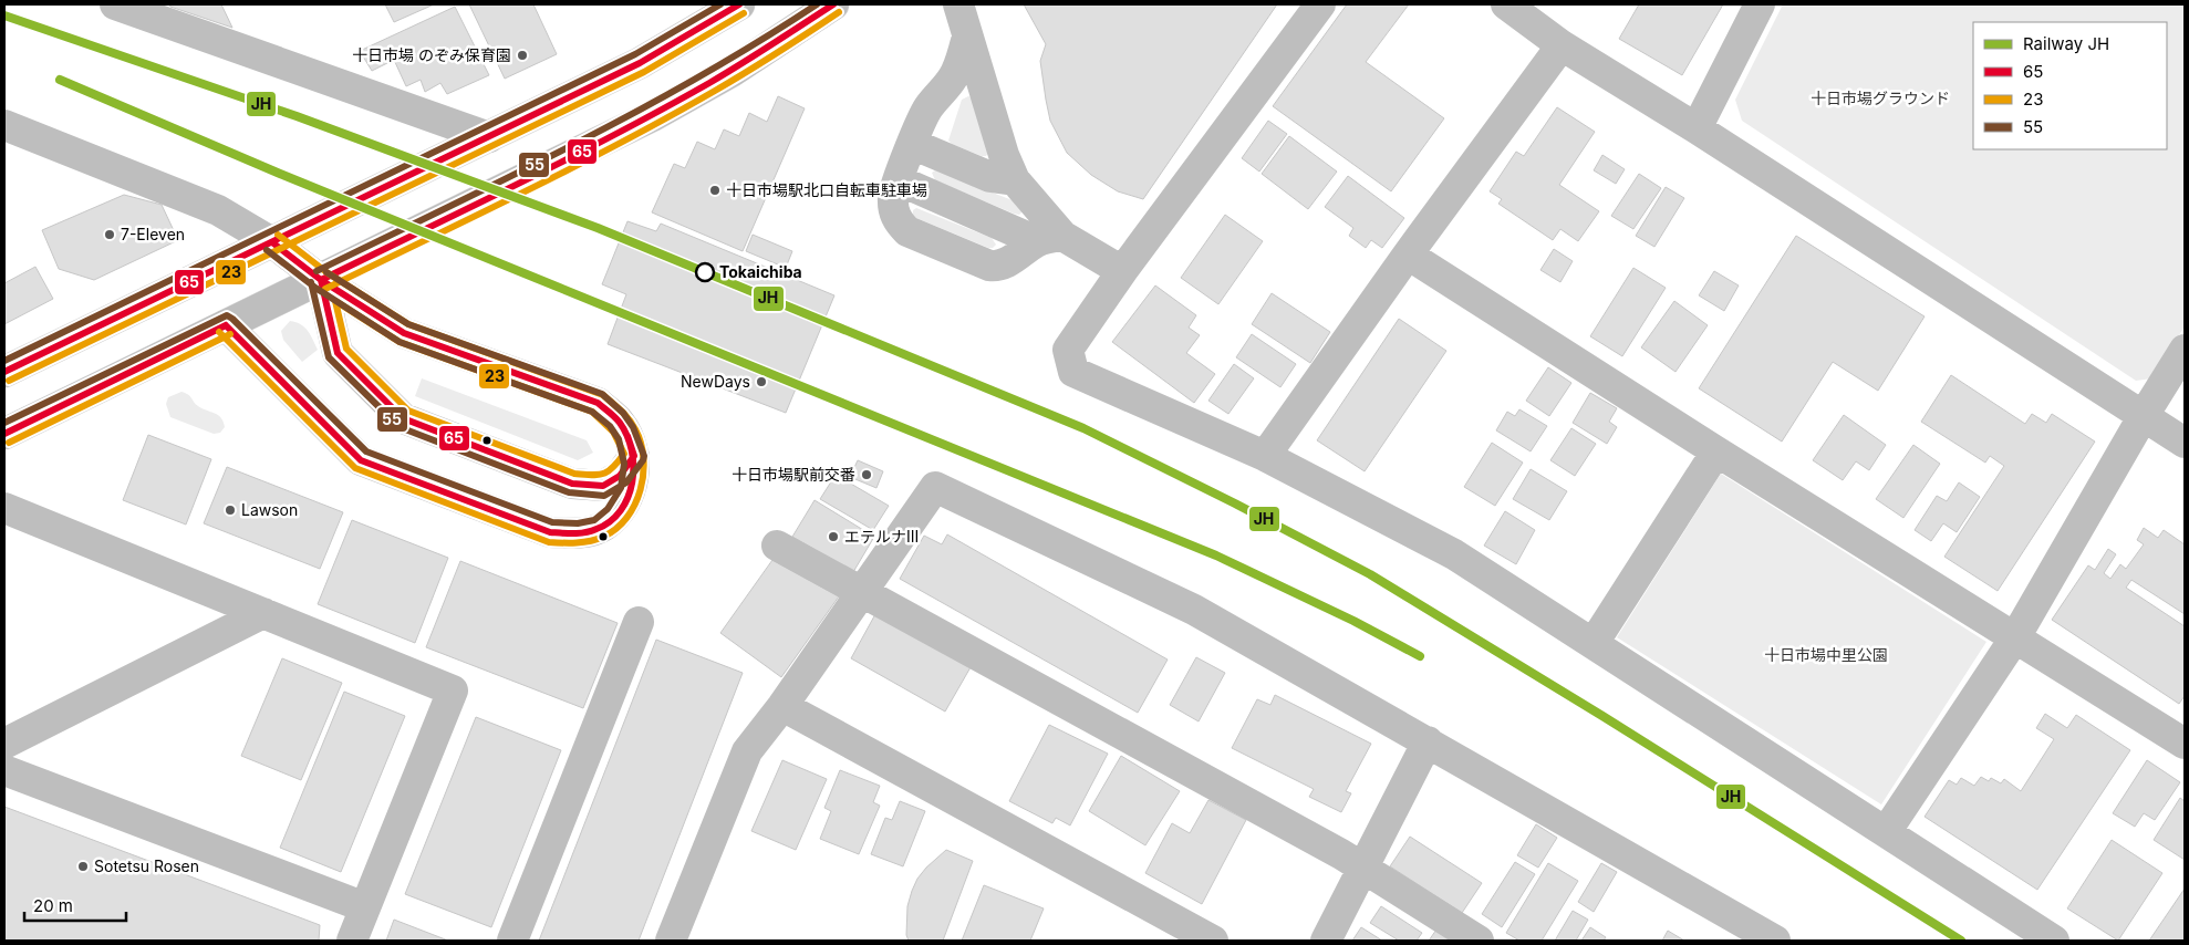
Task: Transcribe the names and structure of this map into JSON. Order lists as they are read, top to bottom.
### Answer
{
  "parks": ["十日市場グラウンド", "十日市場中里公園"],
  "places": [
    "十日市場 のぞみ保育園",
    "十日市場駅北口自転車駐車場",
    "7-Eleven",
    "Tokaichiba",
    "NewDays",
    "十日市場駅前交番",
    "Lawson",
    "エテルナIII",
    "Sotetsu Rosen"
  ],
  "lines": [
    "transit line 65",
    "transit line 55",
    "transit line 23",
    "rail line JH"
  ],
  "legend": [
    "Railway JH",
    "65",
    "23",
    "55"
  ],
  "scale_bar": "20 m"
}
